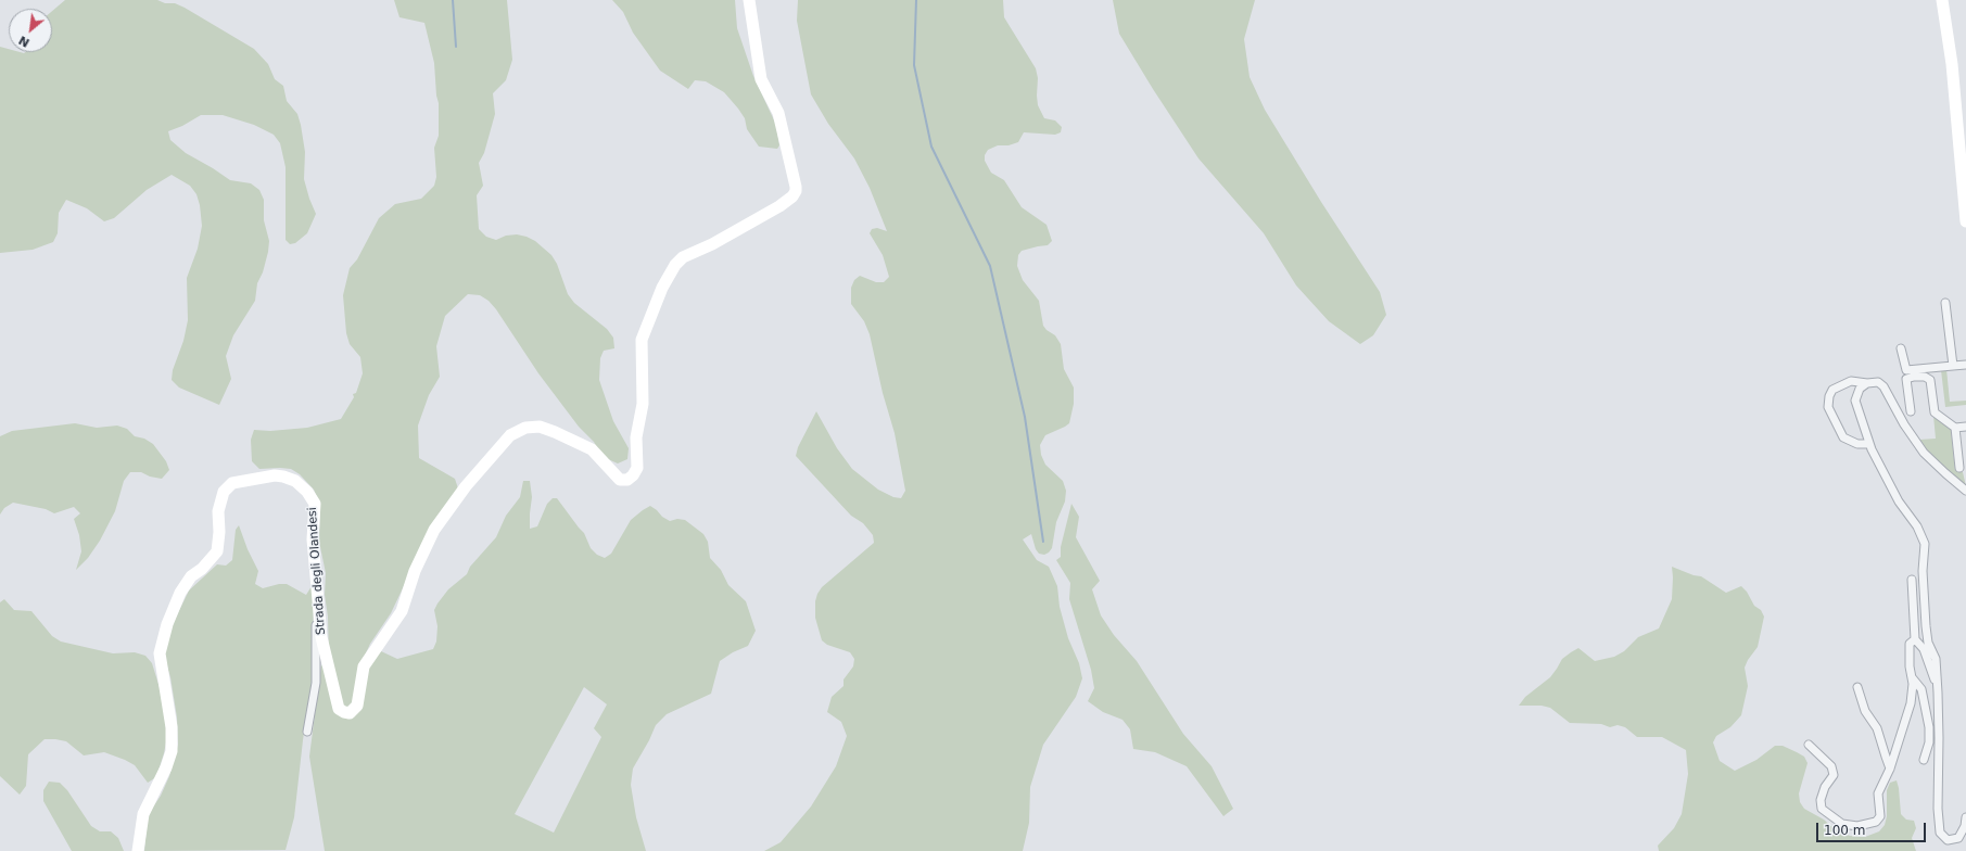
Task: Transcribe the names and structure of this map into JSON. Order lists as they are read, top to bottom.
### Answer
{
  "streets": {
    "main road": ["Strada degli Olandesi"]
  },
  "scale_bar": "100 m",
  "north": "bottom left"
}
